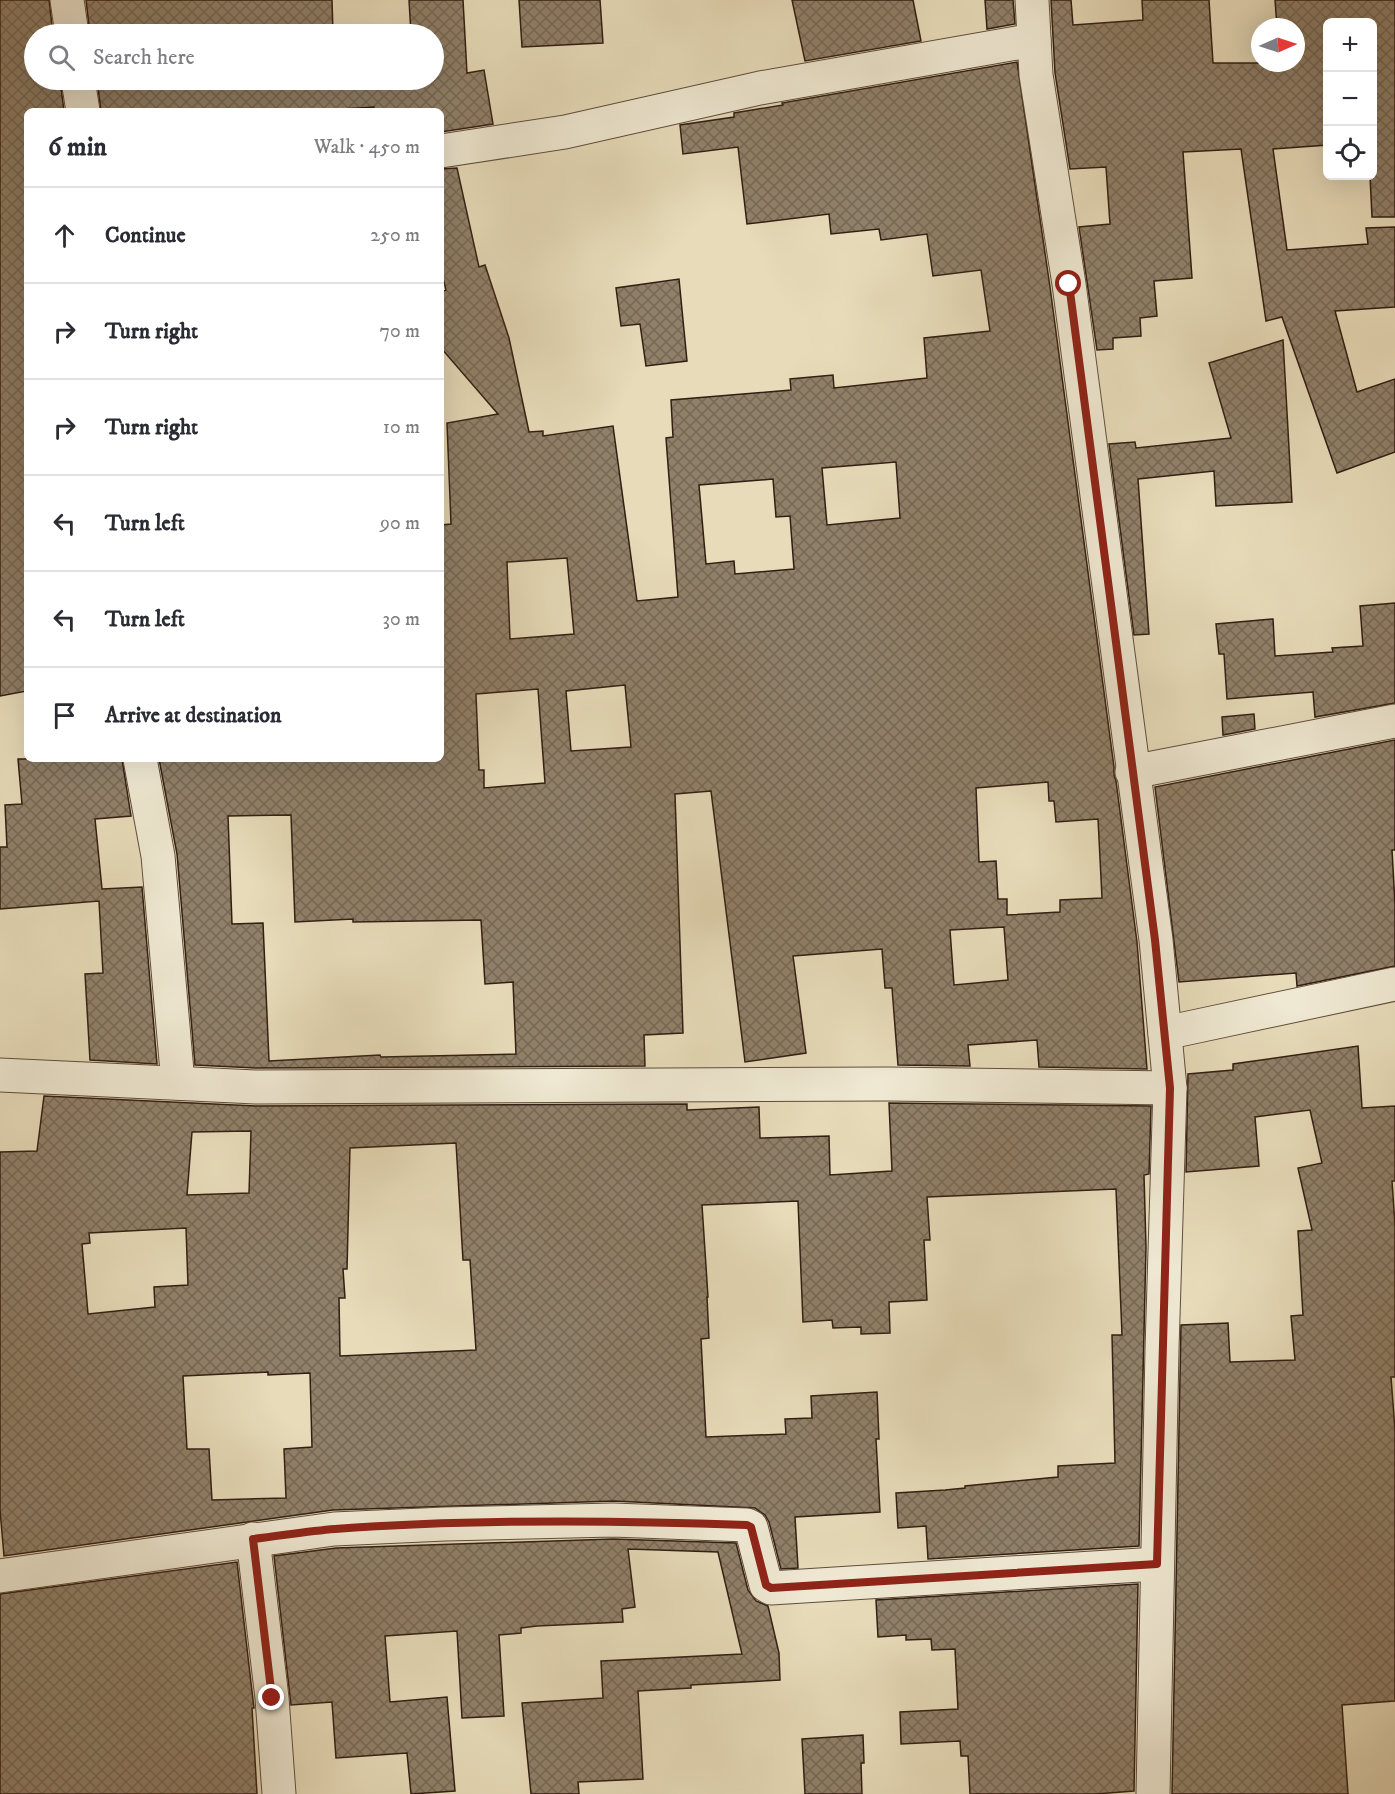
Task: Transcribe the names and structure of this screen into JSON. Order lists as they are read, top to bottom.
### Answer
{
  "north": "right",
  "page": {
    "map_buttons": ["+", "−"],
    "search": "Search here",
    "heading": ["6 min", "Walk · 450 m"],
    "list": [
      ["Continue", "250 m"],
      ["Turn right", "70 m"],
      ["Turn right", "10 m"],
      ["Turn left", "90 m"],
      ["Turn left", "30 m"],
      "Arrive at destination"
    ]
  }
}
